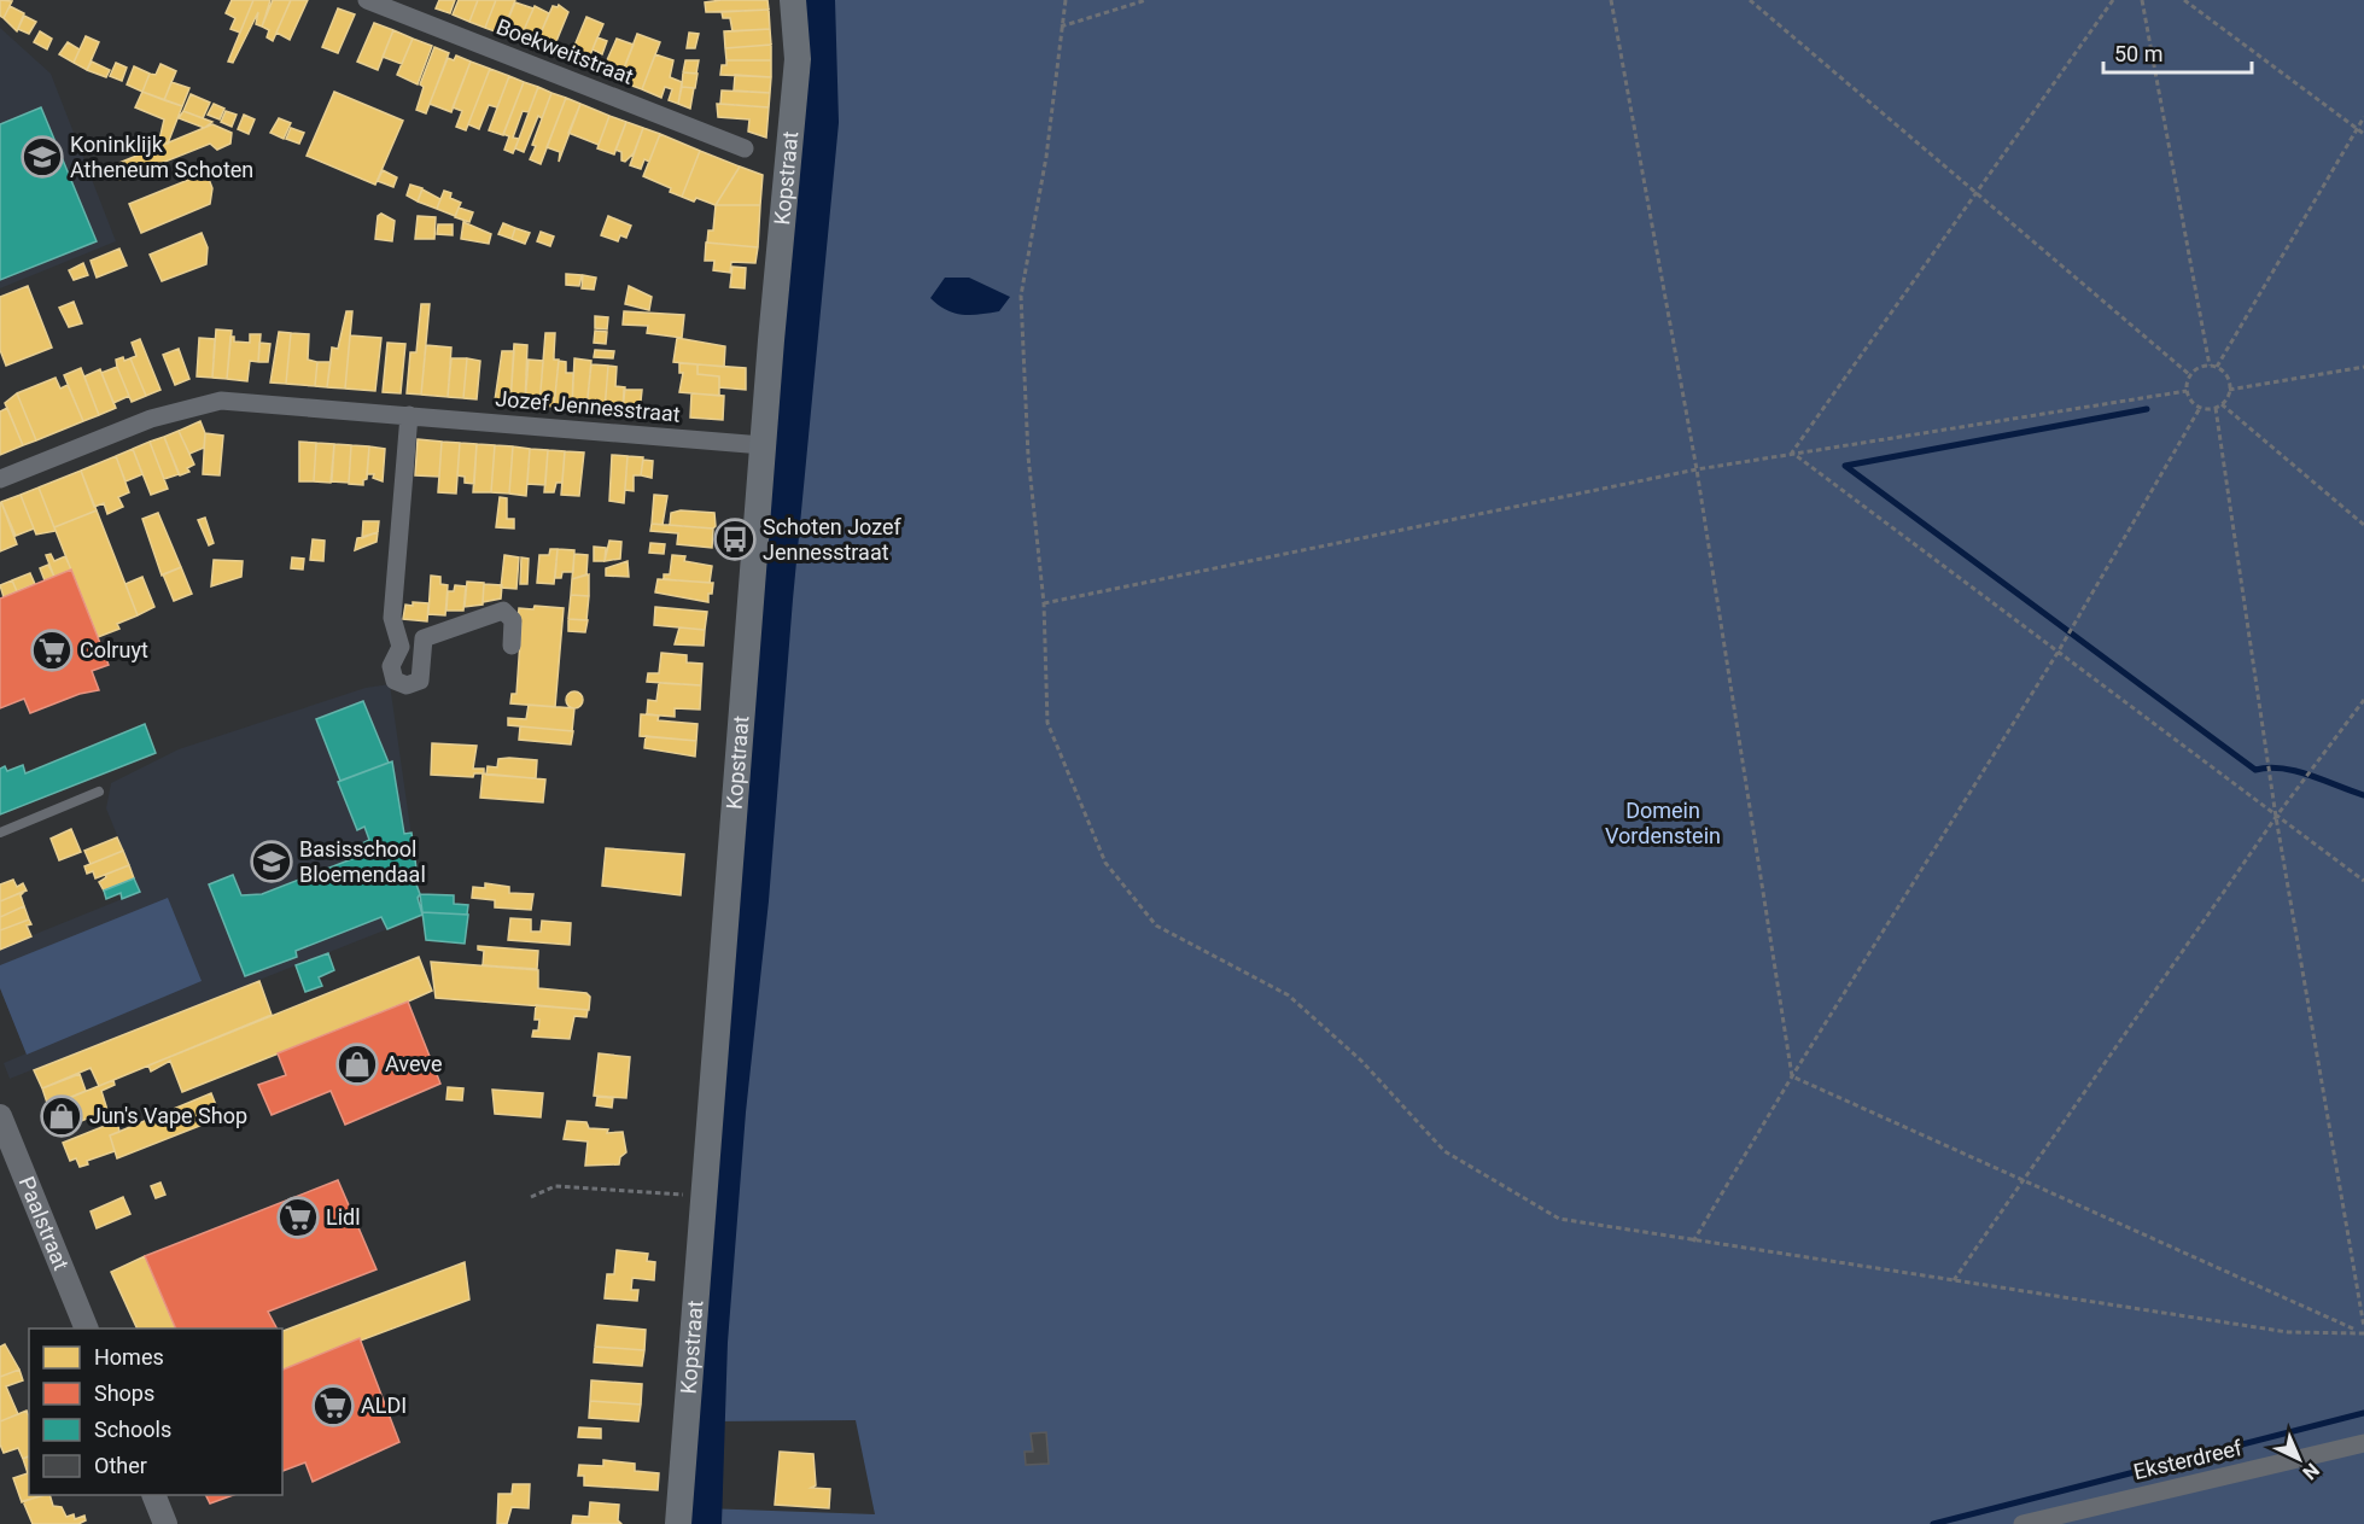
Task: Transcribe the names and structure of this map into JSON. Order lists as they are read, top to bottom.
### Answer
{
  "streets": {
    "main road": ["Kopstraat"],
    "street": [
      "Boekweitstraat",
      "Jozef Jennesstraat",
      "Paalstraat",
      "Eksterdreef"
    ]
  },
  "crossings": [
    ["Kopstraat", "Jozef Jennesstraat"]
  ],
  "parks": ["Domein Vordenstein"],
  "places": {
    "school or university": ["Koninklijk Atheneum Schoten", "Basisschool Bloemendaal"],
    "bus stop": ["Schoten Jozef Jennesstraat"],
    "supermarket": ["Colruyt", "Lidl", "ALDI"],
    "shop": ["Aveve", "Jun's Vape Shop"]
  },
  "legend": [
    "Homes",
    "Shops",
    "Schools",
    "Other"
  ],
  "scale_bar": "50 m",
  "north": "bottom right"
}
